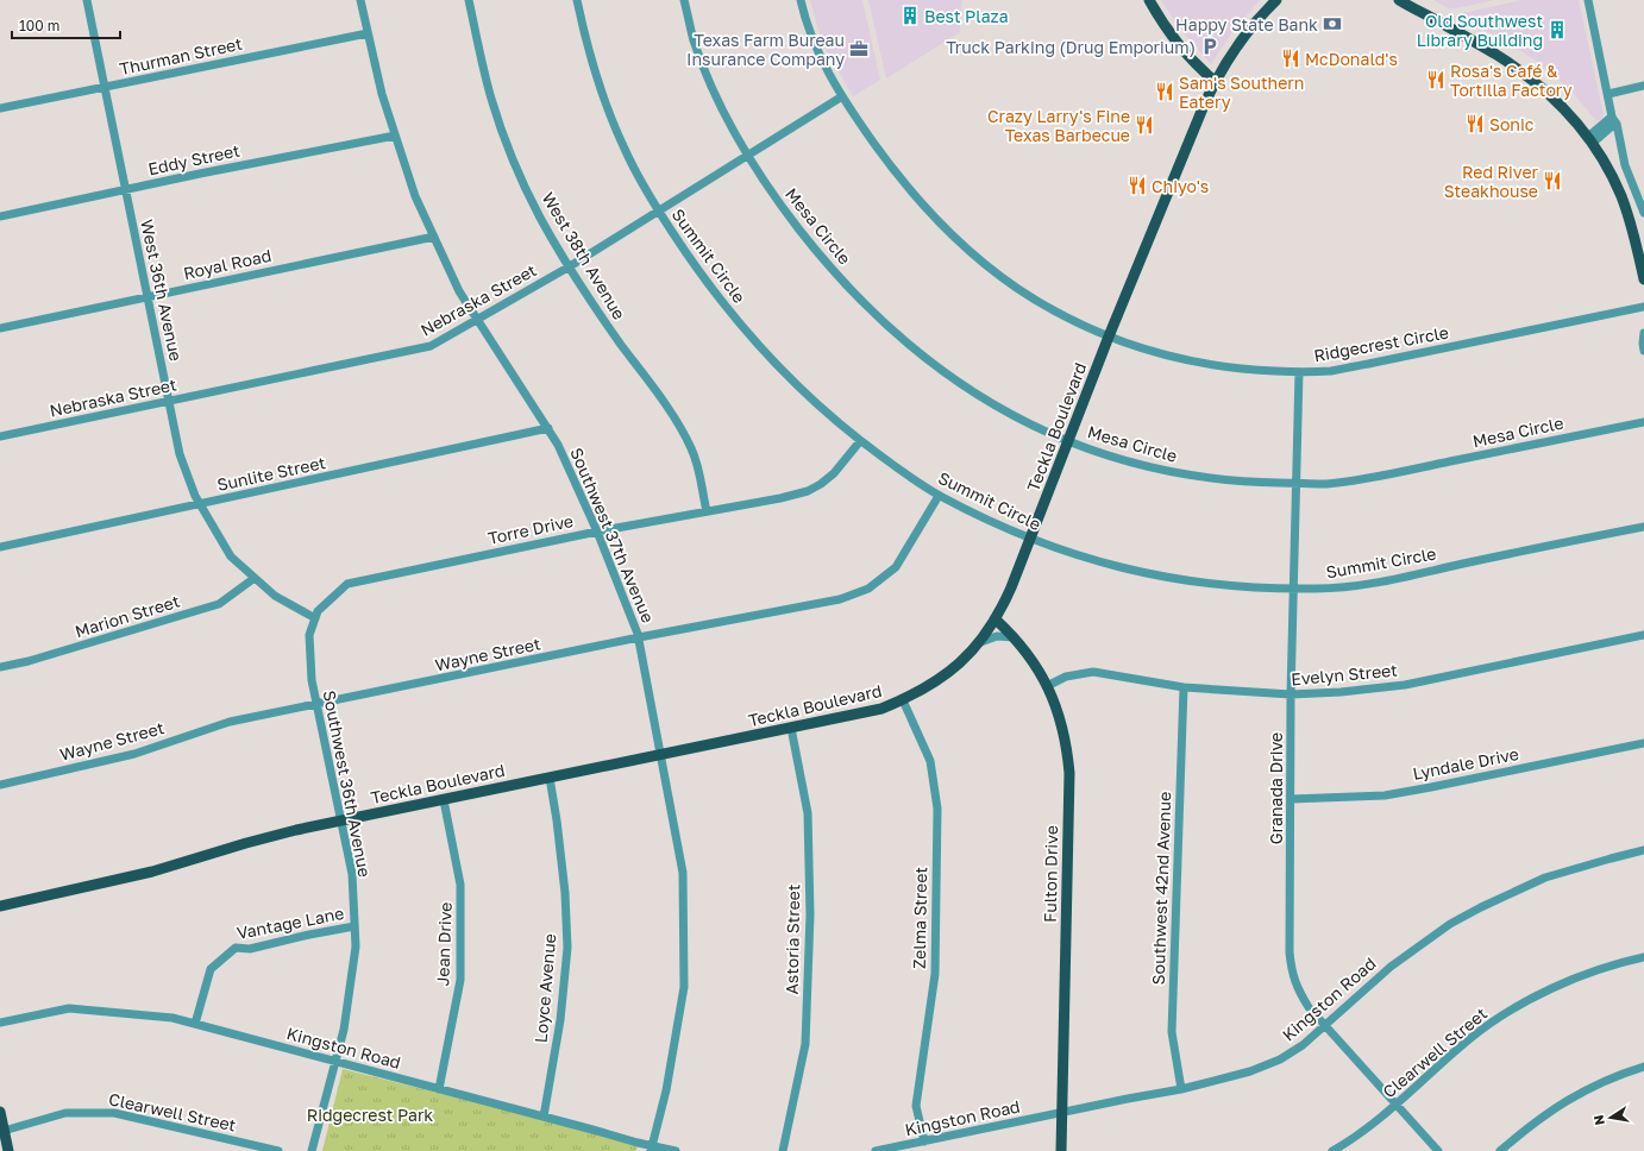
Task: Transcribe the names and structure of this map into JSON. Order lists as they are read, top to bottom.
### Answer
{
  "streets": {
    "main road": ["Teckla Boulevard", "Fulton Drive"],
    "street": [
      "Thurman Street",
      "Eddy Street",
      "Mesa Circle",
      "West 38th Avenue",
      "Summit Circle",
      "Royal Road",
      "West 36th Avenue",
      "Nebraska Street",
      "Ridgecrest Circle",
      "Sunlite Street",
      "Torre Drive",
      "Southwest 37th Avenue",
      "Marion Street",
      "Wayne Street",
      "Evelyn Street",
      "Lyndale Drive",
      "Southwest 36th Avenue",
      "Granada Drive",
      "Southwest 42nd Avenue",
      "Zelma Street",
      "Vantage Lane",
      "Astoria Street",
      "Jean Drive",
      "Loyce Avenue",
      "Kingston Road",
      "Clearwell Street"
    ]
  },
  "crossings": [
    ["Thurman Street", "West 36th Avenue"],
    ["Thurman Street", "Southwest 37th Avenue"],
    ["Eddy Street", "West 36th Avenue"],
    ["Eddy Street", "Southwest 37th Avenue"],
    ["Mesa Circle", "Nebraska Street"],
    ["Mesa Circle", "Teckla Boulevard"],
    ["Mesa Circle", "Granada Drive"],
    ["West 38th Avenue", "Nebraska Street"],
    ["West 38th Avenue", "Torre Drive"],
    ["Summit Circle", "Nebraska Street"],
    ["Summit Circle", "Teckla Boulevard"],
    ["Summit Circle", "Torre Drive"],
    ["Summit Circle", "Wayne Street"],
    ["Summit Circle", "Granada Drive"],
    ["Royal Road", "West 36th Avenue"],
    ["Royal Road", "Southwest 37th Avenue"],
    ["West 36th Avenue", "Nebraska Street"],
    ["West 36th Avenue", "Sunlite Street"],
    ["West 36th Avenue", "Torre Drive"],
    ["West 36th Avenue", "Marion Street"],
    ["West 36th Avenue", "Southwest 36th Avenue"],
    ["Nebraska Street", "Ridgecrest Circle"],
    ["Nebraska Street", "Southwest 37th Avenue"],
    ["Ridgecrest Circle", "Teckla Boulevard"],
    ["Ridgecrest Circle", "Granada Drive"],
    ["Teckla Boulevard", "Southwest 37th Avenue"],
    ["Teckla Boulevard", "Southwest 36th Avenue"],
    ["Teckla Boulevard", "Fulton Drive"],
    ["Teckla Boulevard", "Zelma Street"],
    ["Teckla Boulevard", "Astoria Street"],
    ["Teckla Boulevard", "Jean Drive"],
    ["Teckla Boulevard", "Loyce Avenue"],
    ["Sunlite Street", "Southwest 37th Avenue"],
    ["Torre Drive", "Southwest 37th Avenue"],
    ["Torre Drive", "Southwest 36th Avenue"],
    ["Southwest 37th Avenue", "Wayne Street"],
    ["Southwest 37th Avenue", "Kingston Road"],
    ["Wayne Street", "Southwest 36th Avenue"],
    ["Evelyn Street", "Granada Drive"],
    ["Evelyn Street", "Fulton Drive"],
    ["Evelyn Street", "Southwest 42nd Avenue"],
    ["Lyndale Drive", "Granada Drive"],
    ["Southwest 36th Avenue", "Vantage Lane"],
    ["Southwest 36th Avenue", "Kingston Road"],
    ["Granada Drive", "Kingston Road"],
    ["Granada Drive", "Clearwell Street"],
    ["Fulton Drive", "Kingston Road"],
    ["Southwest 42nd Avenue", "Kingston Road"],
    ["Zelma Street", "Kingston Road"],
    ["Vantage Lane", "Kingston Road"],
    ["Jean Drive", "Kingston Road"],
    ["Loyce Avenue", "Kingston Road"]
  ],
  "parks": ["Ridgecrest Park"],
  "places": {
    "building": ["Best Plaza", "Old Southwest Library Building"],
    "bank": ["Happy State Bank"],
    "parking": ["Truck Parking (Drug Emporium)"],
    "office": ["Texas Farm Bureau Insurance Company"],
    "restaurant": [
      "McDonald's",
      "Rosa's Café & Tortilla Factory",
      "Sam's Southern Eatery",
      "Sonic",
      "Crazy Larry's Fine Texas Barbecue",
      "Red River Steakhouse",
      "Chiyo's"
    ]
  },
  "scale_bar": "100 m",
  "north": "left"
}
